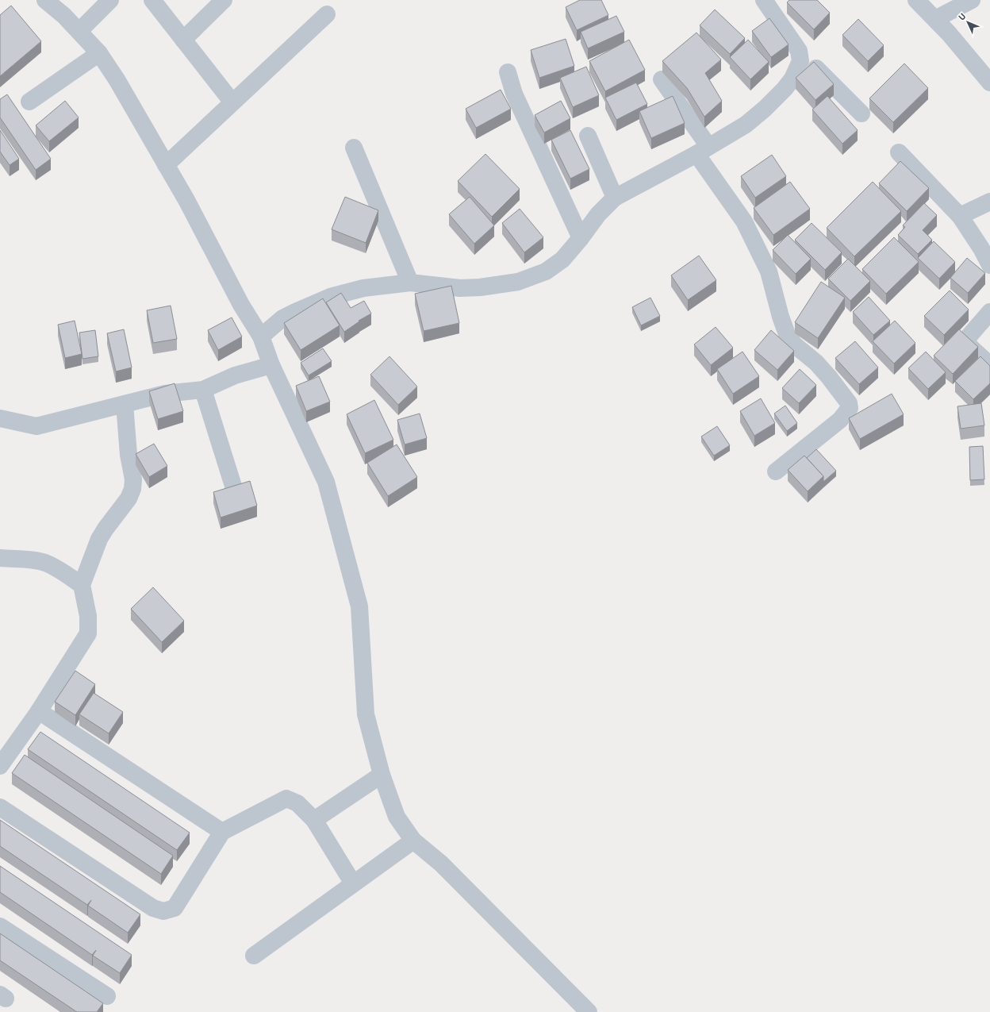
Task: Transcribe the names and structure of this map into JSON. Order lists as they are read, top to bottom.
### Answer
{
  "north": "top left"
}
